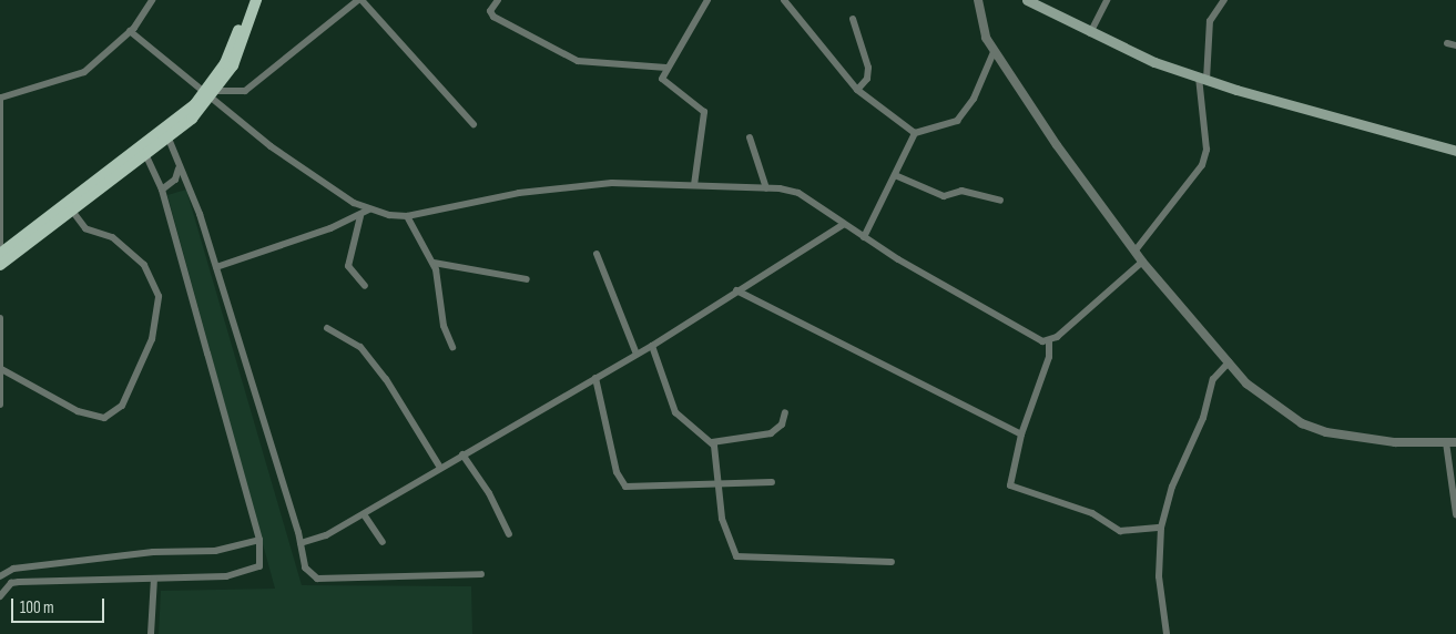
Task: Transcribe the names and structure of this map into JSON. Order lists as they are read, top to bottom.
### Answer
{
  "scale_bar": "100 m"
}
